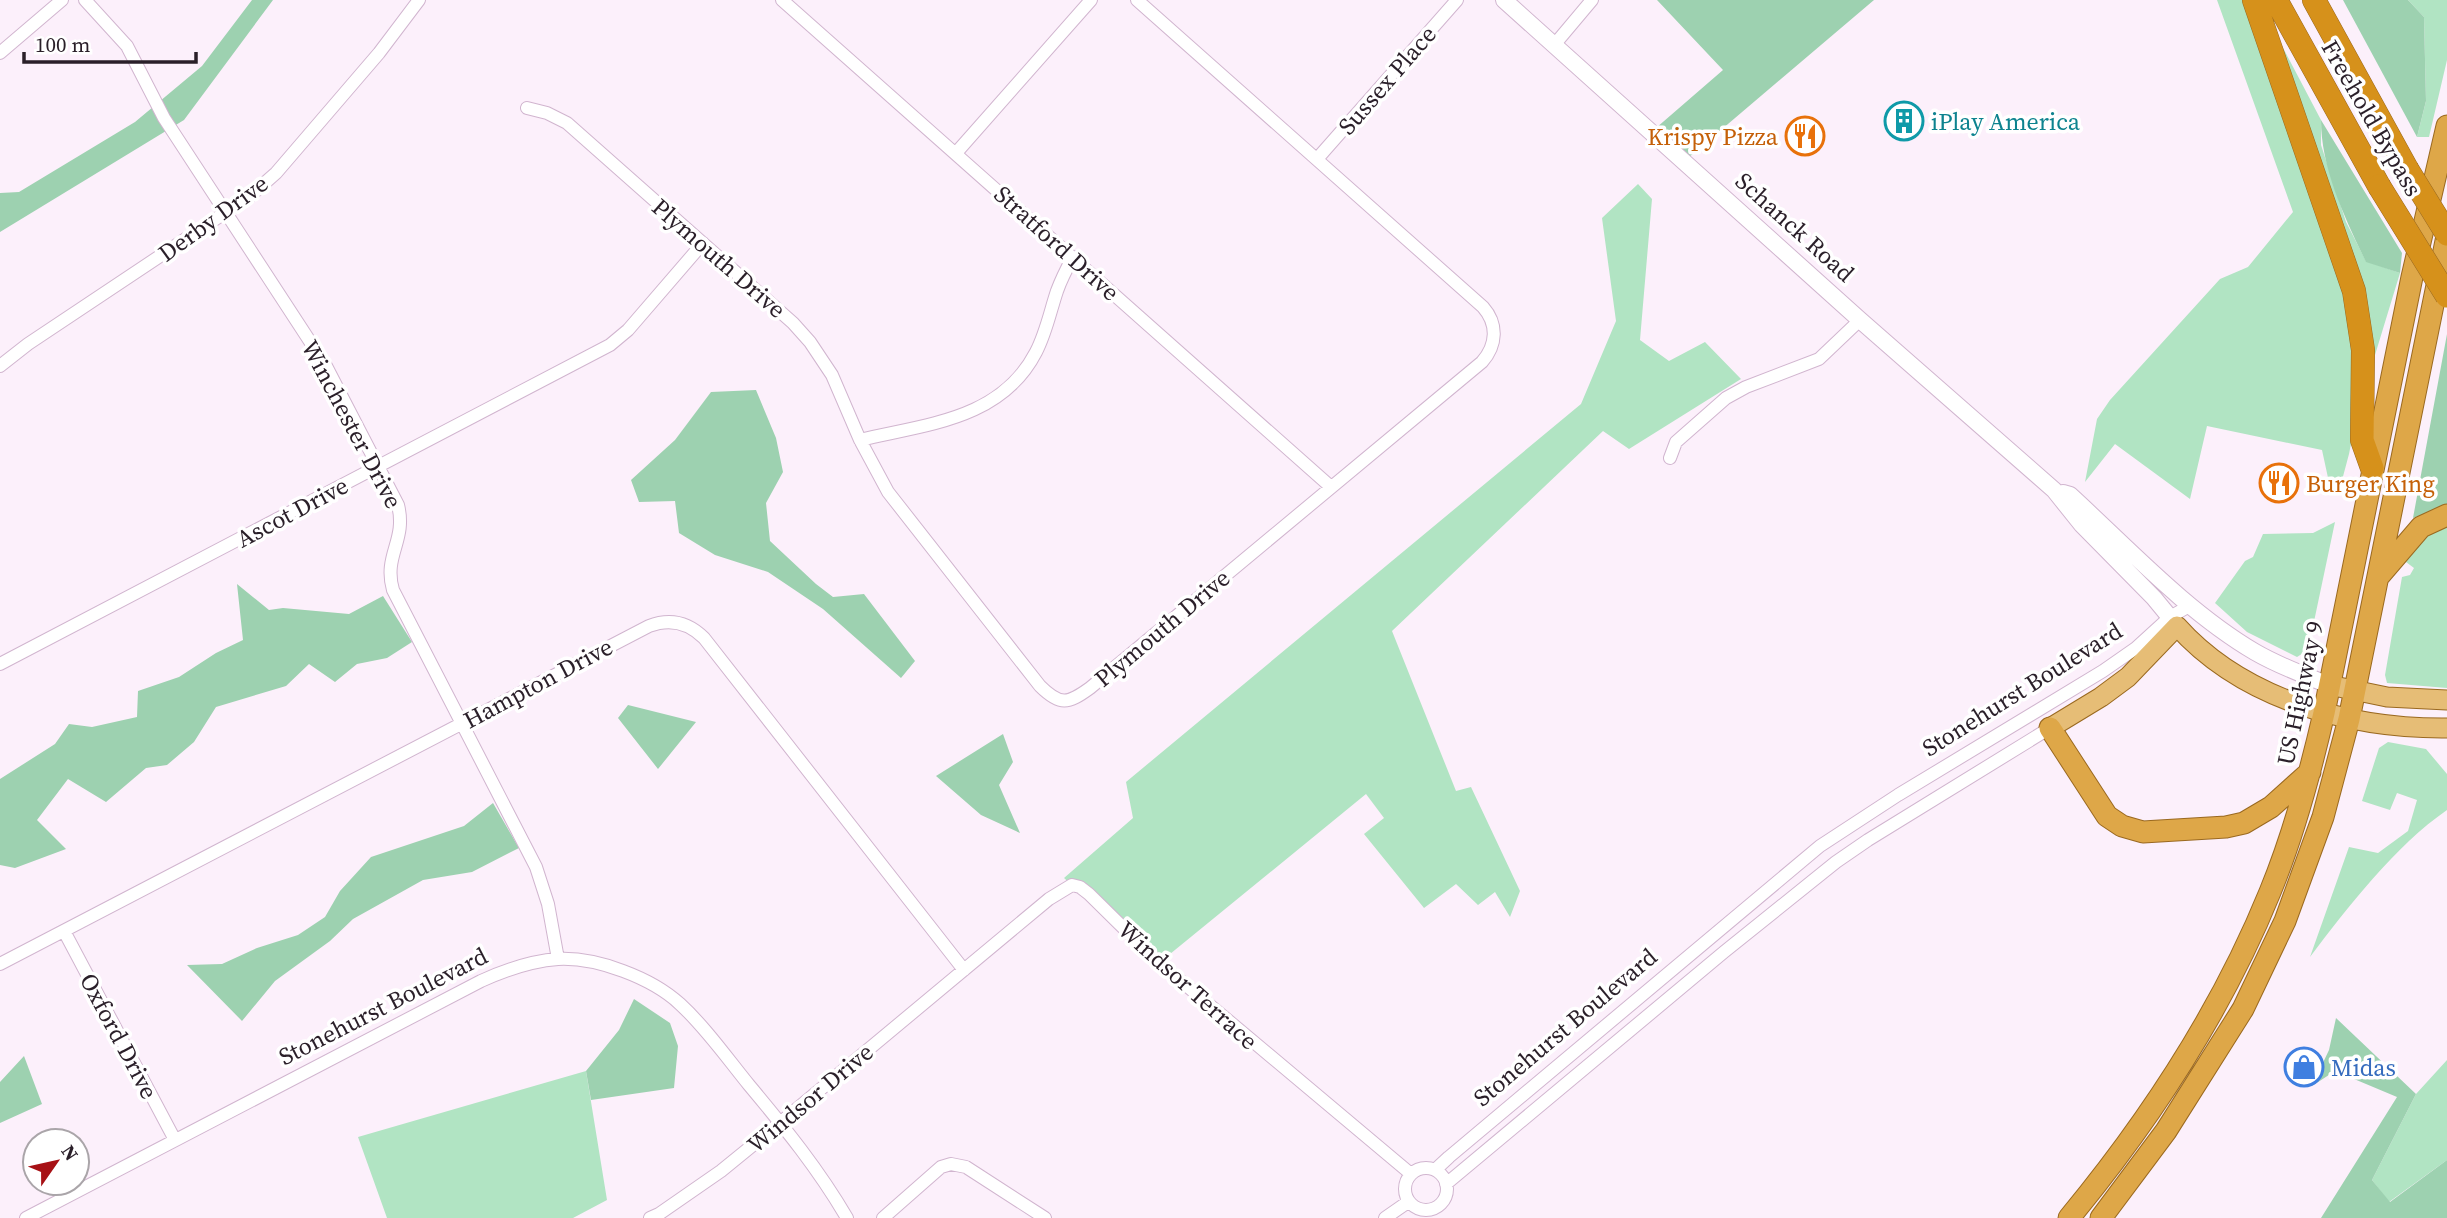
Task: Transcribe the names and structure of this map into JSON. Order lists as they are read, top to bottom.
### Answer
{
  "streets": {
    "highway": ["Freehold Bypass", "US Highway 9"],
    "main road": ["Schanck Road", "Stonehurst Boulevard"],
    "street": [
      "Sussex Place",
      "Derby Drive",
      "Stratford Drive",
      "Plymouth Drive",
      "Winchester Drive",
      "Ascot Drive",
      "Hampton Drive",
      "Windsor Terrace",
      "Oxford Drive",
      "Windsor Drive"
    ]
  },
  "crossings": [
    ["Sussex Place", "Plymouth Drive"],
    ["Derby Drive", "Winchester Drive"],
    ["Schanck Road", "Stonehurst Boulevard"],
    ["Schanck Road", "US Highway 9"],
    ["Stratford Drive", "Plymouth Drive"],
    ["Plymouth Drive", "Ascot Drive"],
    ["Winchester Drive", "Ascot Drive"],
    ["Winchester Drive", "Hampton Drive"],
    ["Winchester Drive", "Stonehurst Boulevard"],
    ["Hampton Drive", "Windsor Terrace"],
    ["Hampton Drive", "Oxford Drive"],
    ["Hampton Drive", "Windsor Drive"],
    ["Stonehurst Boulevard", "Windsor Terrace"],
    ["Stonehurst Boulevard", "Oxford Drive"],
    ["Stonehurst Boulevard", "Windsor Drive"],
    ["Windsor Terrace", "Windsor Drive"]
  ],
  "places": {
    "building": ["iPlay America"],
    "restaurant": ["Krispy Pizza", "Burger King"],
    "shop": ["Midas"]
  },
  "scale_bar": "100 m",
  "north": "top right"
}
